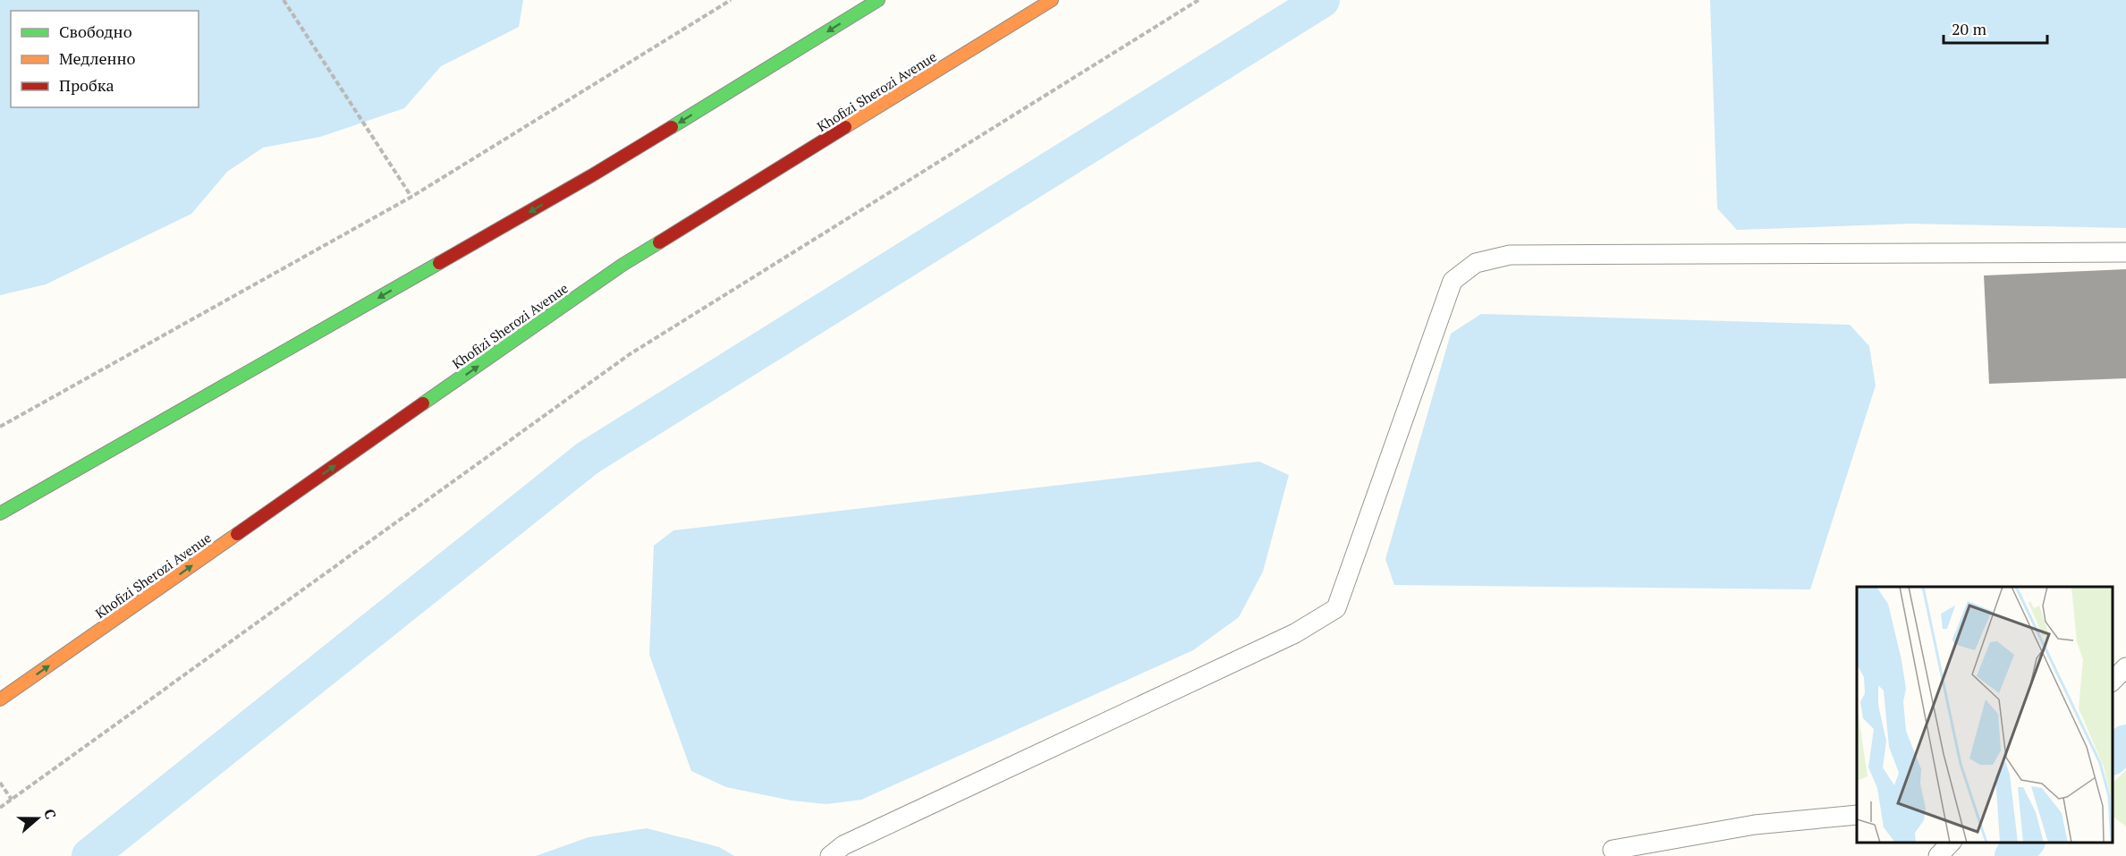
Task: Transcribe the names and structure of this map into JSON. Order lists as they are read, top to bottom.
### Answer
{
  "streets": {
    "main road": ["Khofizi Sherozi Avenue"]
  },
  "legend": ["Свободно", "Медленно", "Пробка"],
  "scale_bar": "20 m",
  "north": "right"
}
